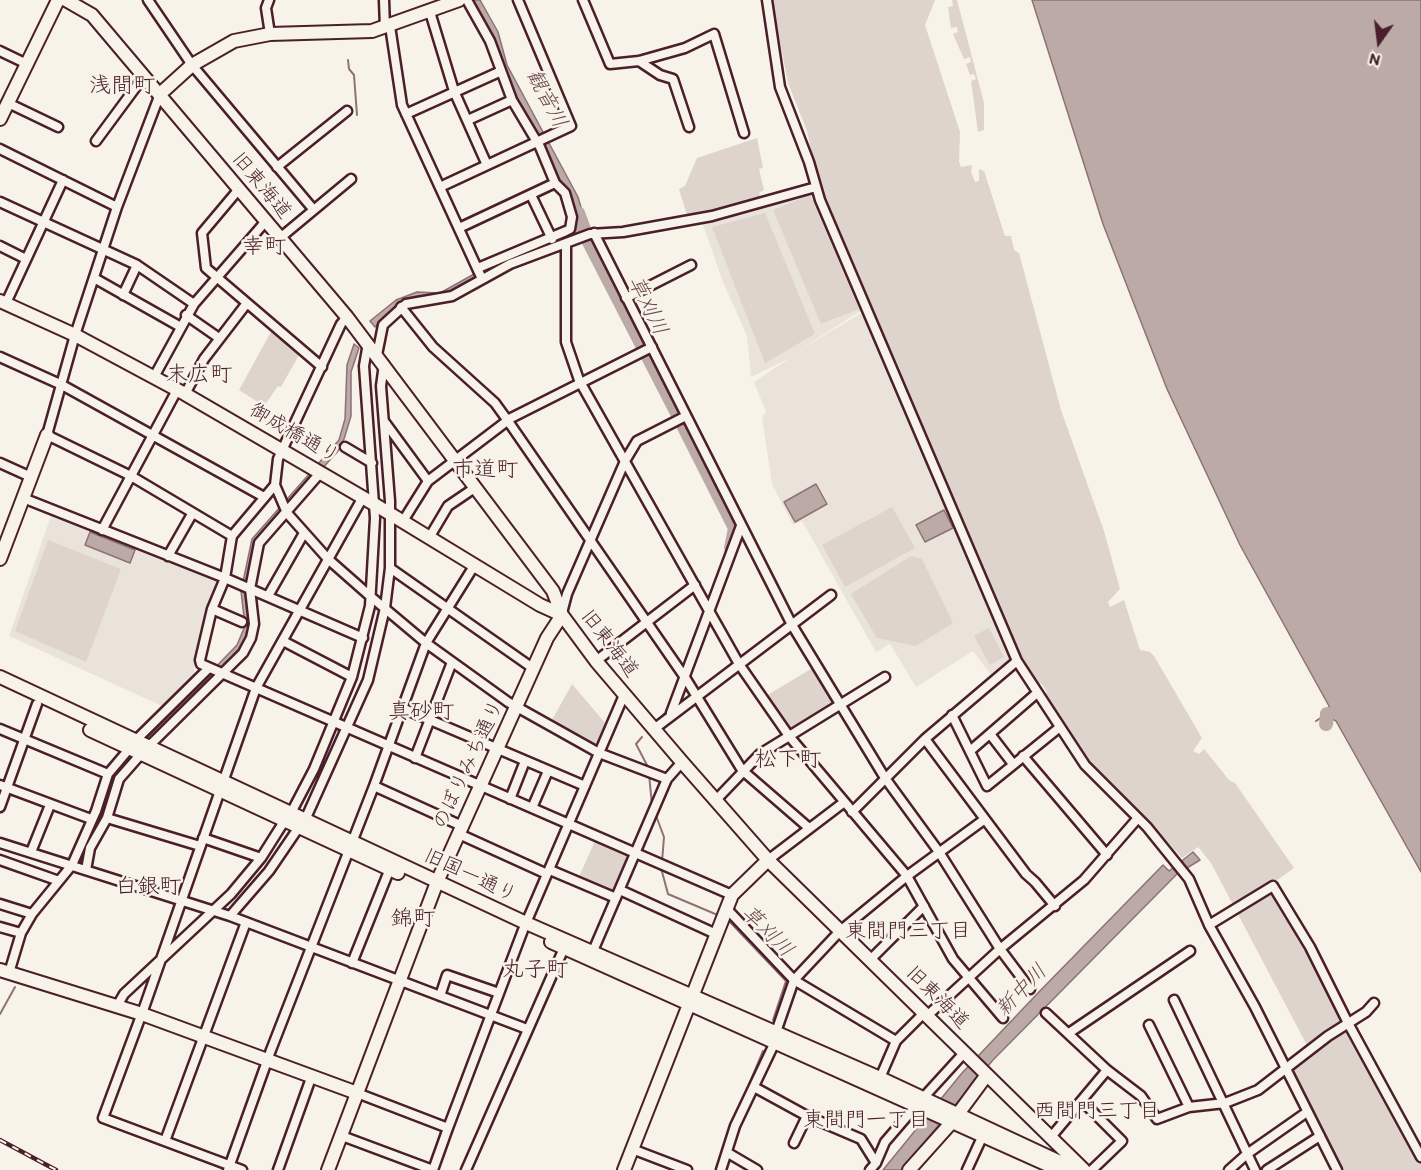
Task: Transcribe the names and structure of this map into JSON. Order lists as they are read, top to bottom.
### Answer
{
  "streets": {
    "street": [
      "旧東海道",
      "御成橋通り",
      "のぼりみち通り",
      "旧国一通り"
    ]
  },
  "crossings": [
    ["旧東海道", "御成橋通り"],
    ["旧東海道", "のぼりみち通り"],
    ["御成橋通り", "のぼりみち通り"],
    ["のぼりみち通り", "旧国一通り"]
  ],
  "districts": [
    "浅間町",
    "幸町",
    "末広町",
    "市道町",
    "真砂町",
    "松下町",
    "白銀町",
    "錦町",
    "東間門三丁目",
    "丸子町",
    "西間門三丁目",
    "東間門一丁目"
  ],
  "water": ["観音川", "草刈川", "新中川"],
  "north": "bottom"
}
